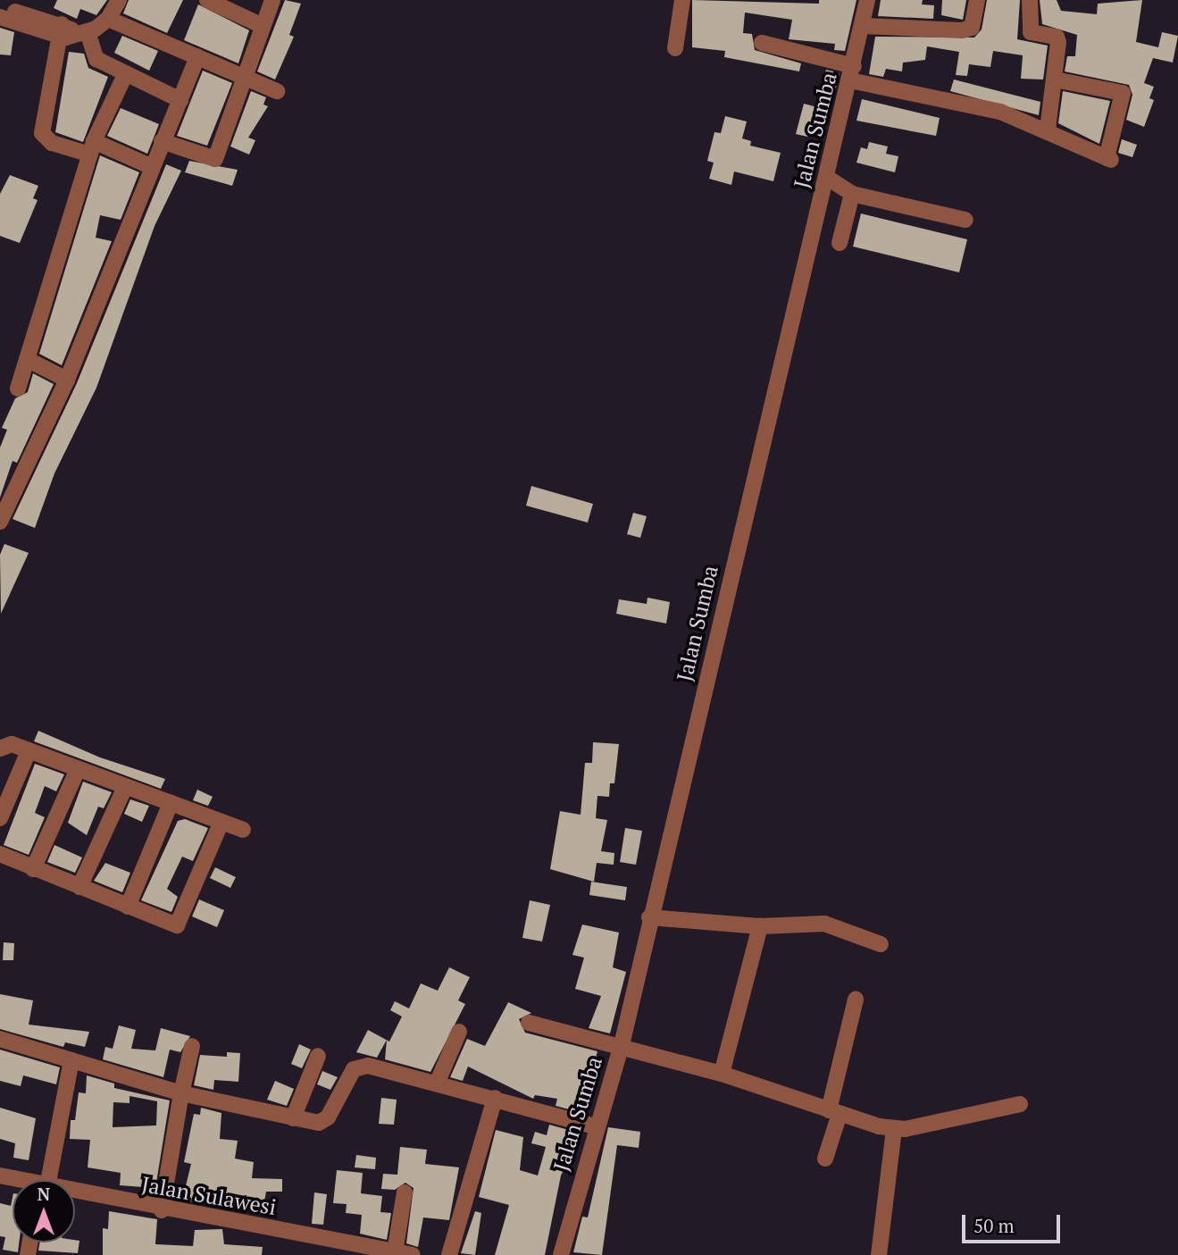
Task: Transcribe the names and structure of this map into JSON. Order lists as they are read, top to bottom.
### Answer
{
  "streets": {
    "street": ["Jalan Sumba", "Jalan Sulawesi"]
  },
  "scale_bar": "50 m",
  "north": "top"
}
